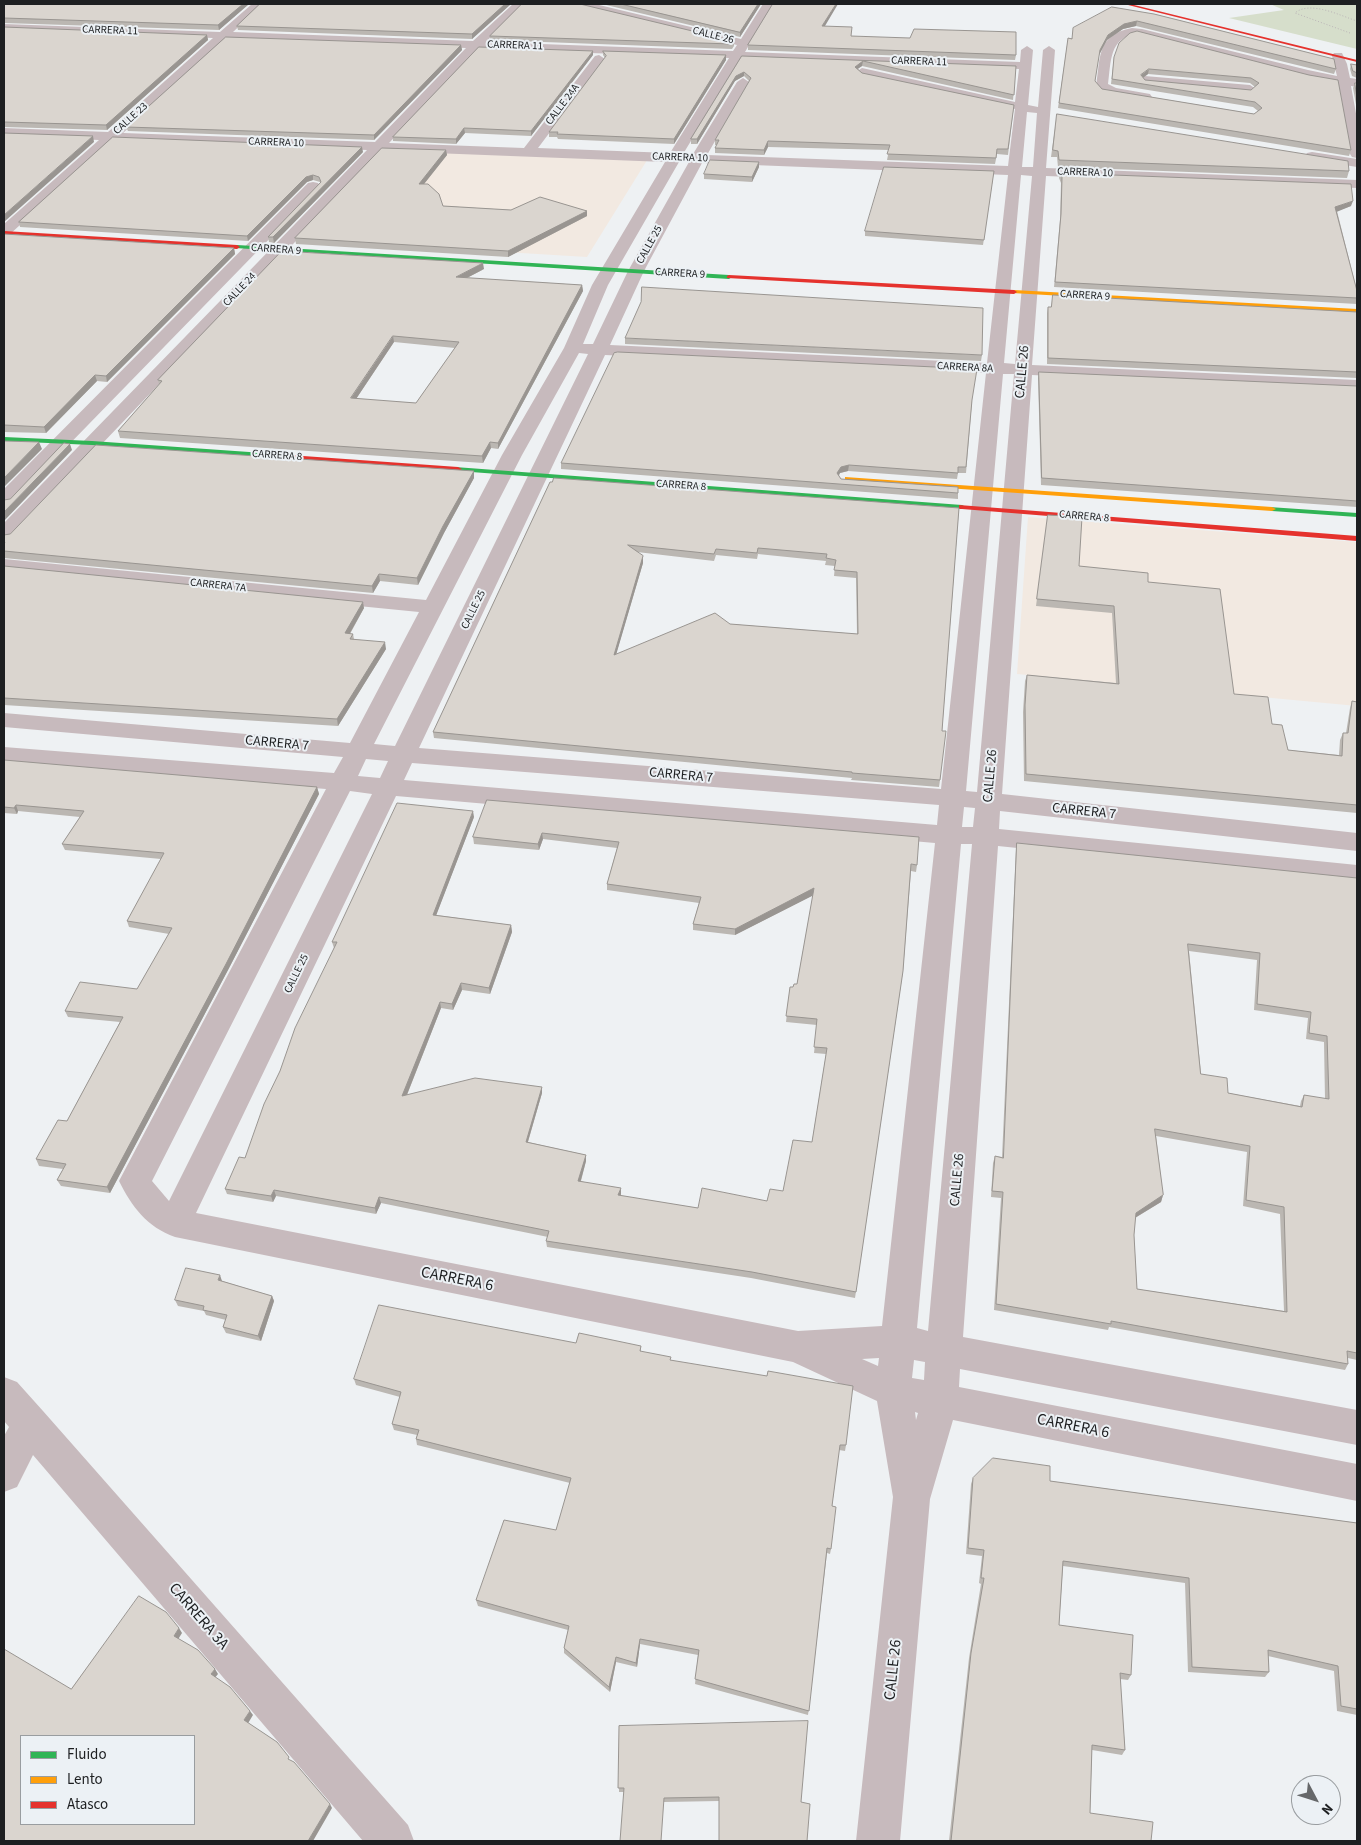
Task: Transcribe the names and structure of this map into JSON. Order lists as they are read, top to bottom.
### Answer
{
  "streets": {
    "street": [
      "CARRERA 11",
      "CALLE 26",
      "CALLE 24A",
      "CALLE 23",
      "CARRERA 10",
      "CALLE 25",
      "CARRERA 9",
      "CALLE 24",
      "CARRERA 8A",
      "CARRERA 8",
      "CARRERA 7A",
      "CARRERA 7",
      "CARRERA 6",
      "CARRERA 3A"
    ]
  },
  "crossings": [
    ["CARRERA 11", "CALLE 26"],
    ["CARRERA 11", "CALLE 24A"],
    ["CARRERA 11", "CALLE 23"],
    ["CARRERA 11", "CALLE 25"],
    ["CARRERA 11", "CALLE 24"],
    ["CALLE 26", "CARRERA 10"],
    ["CALLE 26", "CALLE 25"],
    ["CALLE 26", "CARRERA 9"],
    ["CALLE 26", "CARRERA 8A"],
    ["CALLE 26", "CARRERA 8"],
    ["CALLE 26", "CARRERA 7"],
    ["CALLE 26", "CARRERA 6"],
    ["CALLE 24A", "CARRERA 10"],
    ["CALLE 23", "CARRERA 10"],
    ["CALLE 23", "CARRERA 9"],
    ["CARRERA 10", "CALLE 25"],
    ["CARRERA 10", "CALLE 24"],
    ["CALLE 25", "CARRERA 9"],
    ["CALLE 25", "CARRERA 8A"],
    ["CALLE 25", "CARRERA 8"],
    ["CALLE 25", "CARRERA 7A"],
    ["CALLE 25", "CARRERA 7"],
    ["CALLE 25", "CARRERA 6"],
    ["CARRERA 9", "CALLE 24"],
    ["CALLE 24", "CARRERA 8"]
  ],
  "legend": ["Fluido", "Lento", "Atasco"],
  "north": "bottom right"
}
